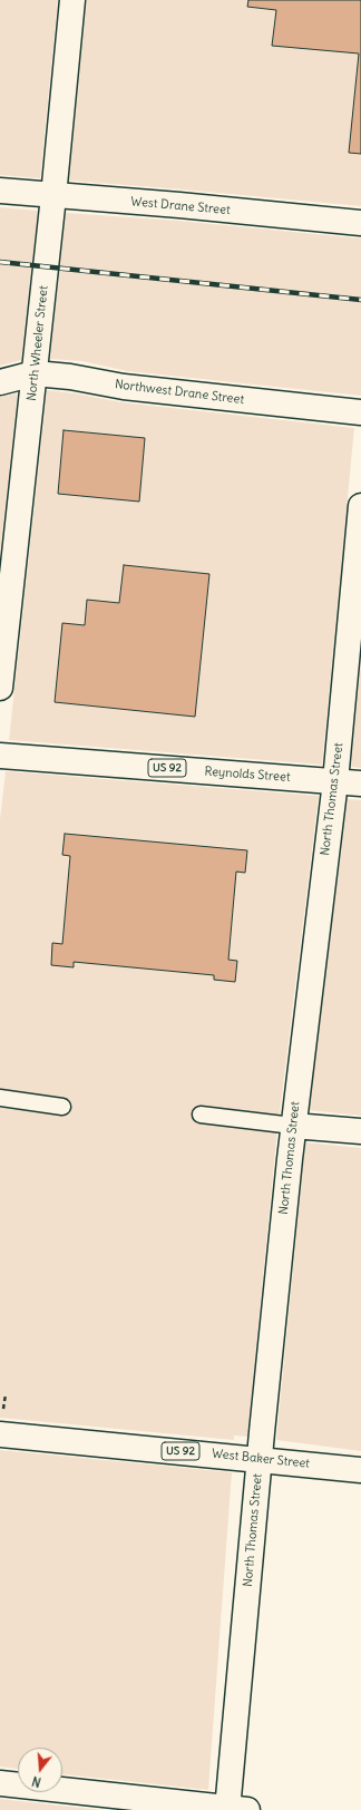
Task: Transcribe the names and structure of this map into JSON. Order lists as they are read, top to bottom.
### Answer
{
  "streets": {
    "street": [
      "West Drane Street",
      "North Wheeler Street",
      "Northwest Drane Street",
      "US 92",
      "Reynolds Street",
      "North Thomas Street",
      "West Baker Street"
    ]
  },
  "crossings": [
    ["West Drane Street", "North Wheeler Street"],
    ["North Wheeler Street", "Northwest Drane Street"],
    ["Reynolds Street", "North Thomas Street"],
    ["North Thomas Street", "West Baker Street"]
  ],
  "north": "bottom"
}
